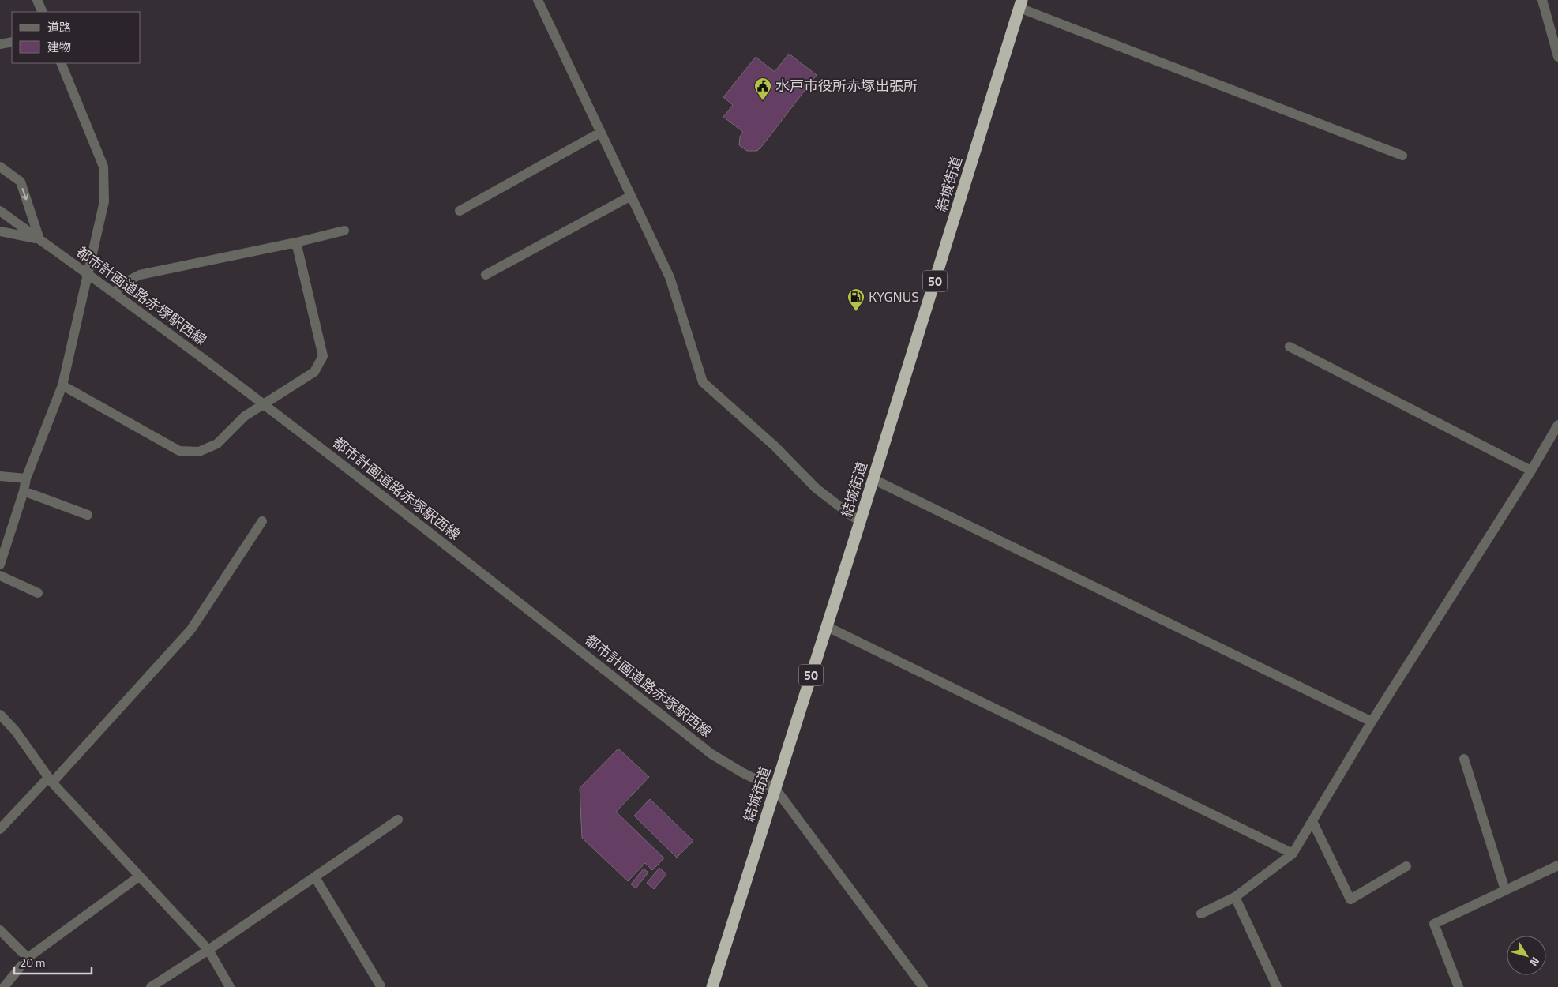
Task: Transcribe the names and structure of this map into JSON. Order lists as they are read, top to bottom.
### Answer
{
  "streets": {
    "highway": ["結城街道", "50"],
    "street": ["都市計画道路赤塚駅西線"]
  },
  "crossings": [
    ["結城街道", "都市計画道路赤塚駅西線"]
  ],
  "places": {
    "public building": ["水戸市役所赤塚出張所"],
    "fuel station": ["KYGNUS"]
  },
  "legend": ["道路", "建物"],
  "scale_bar": "20 m",
  "north": "bottom right"
}
